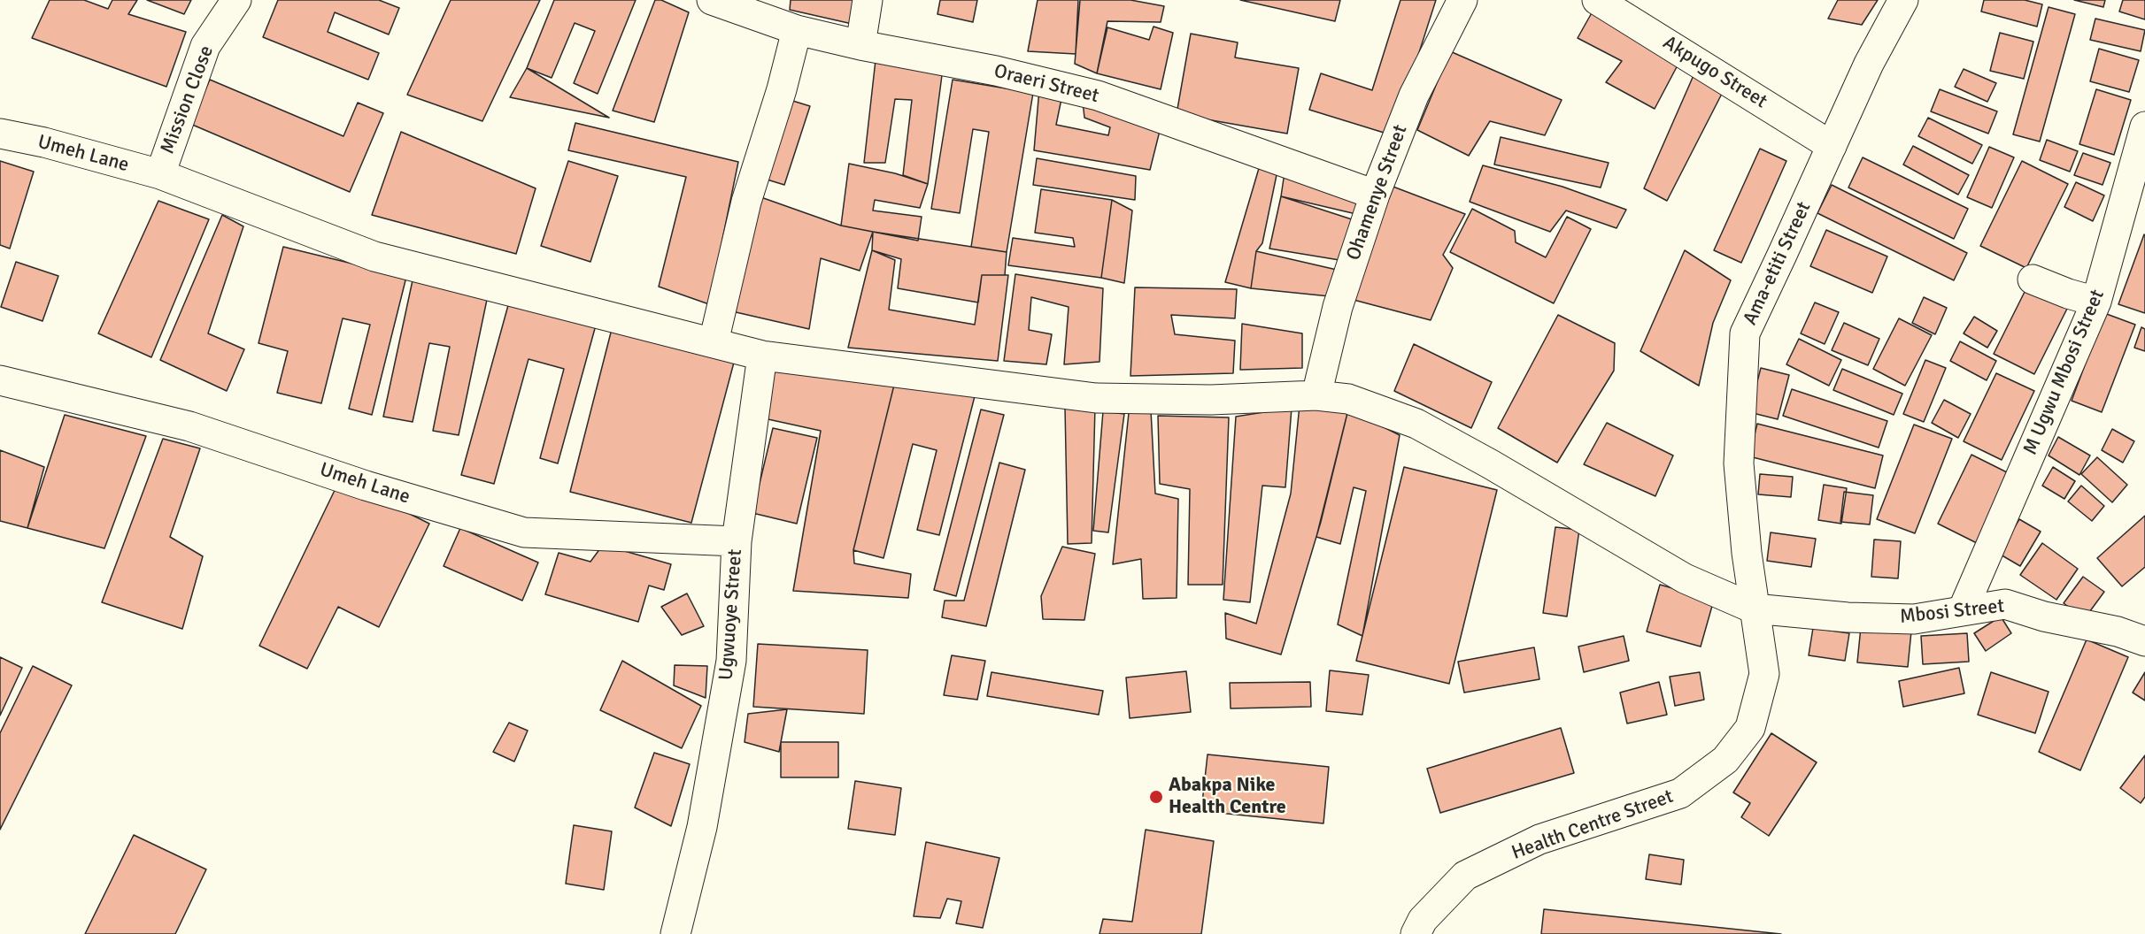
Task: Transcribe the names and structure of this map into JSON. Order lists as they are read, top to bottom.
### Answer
{
  "streets": {
    "street": [
      "Akpugo Street",
      "Oraeri Street",
      "Mission Close",
      "Umeh Lane",
      "Ohamenye Street",
      "Ama-etiti Street",
      "M Ugwu Mbosi Street",
      "Mbosi Street",
      "Ugwuoye Street",
      "Health Centre Street"
    ]
  },
  "crossings": [
    ["Akpugo Street", "Ama-etiti Street"],
    ["Oraeri Street", "Ohamenye Street"],
    ["Mission Close", "Umeh Lane"],
    ["Umeh Lane", "Ohamenye Street"],
    ["Umeh Lane", "Mbosi Street"],
    ["Umeh Lane", "Ugwuoye Street"],
    ["Ohamenye Street", "Mbosi Street"],
    ["Ama-etiti Street", "Mbosi Street"],
    ["Ama-etiti Street", "Health Centre Street"],
    ["M Ugwu Mbosi Street", "Mbosi Street"]
  ],
  "places": ["Abakpa Nike Health Centre"]
}
